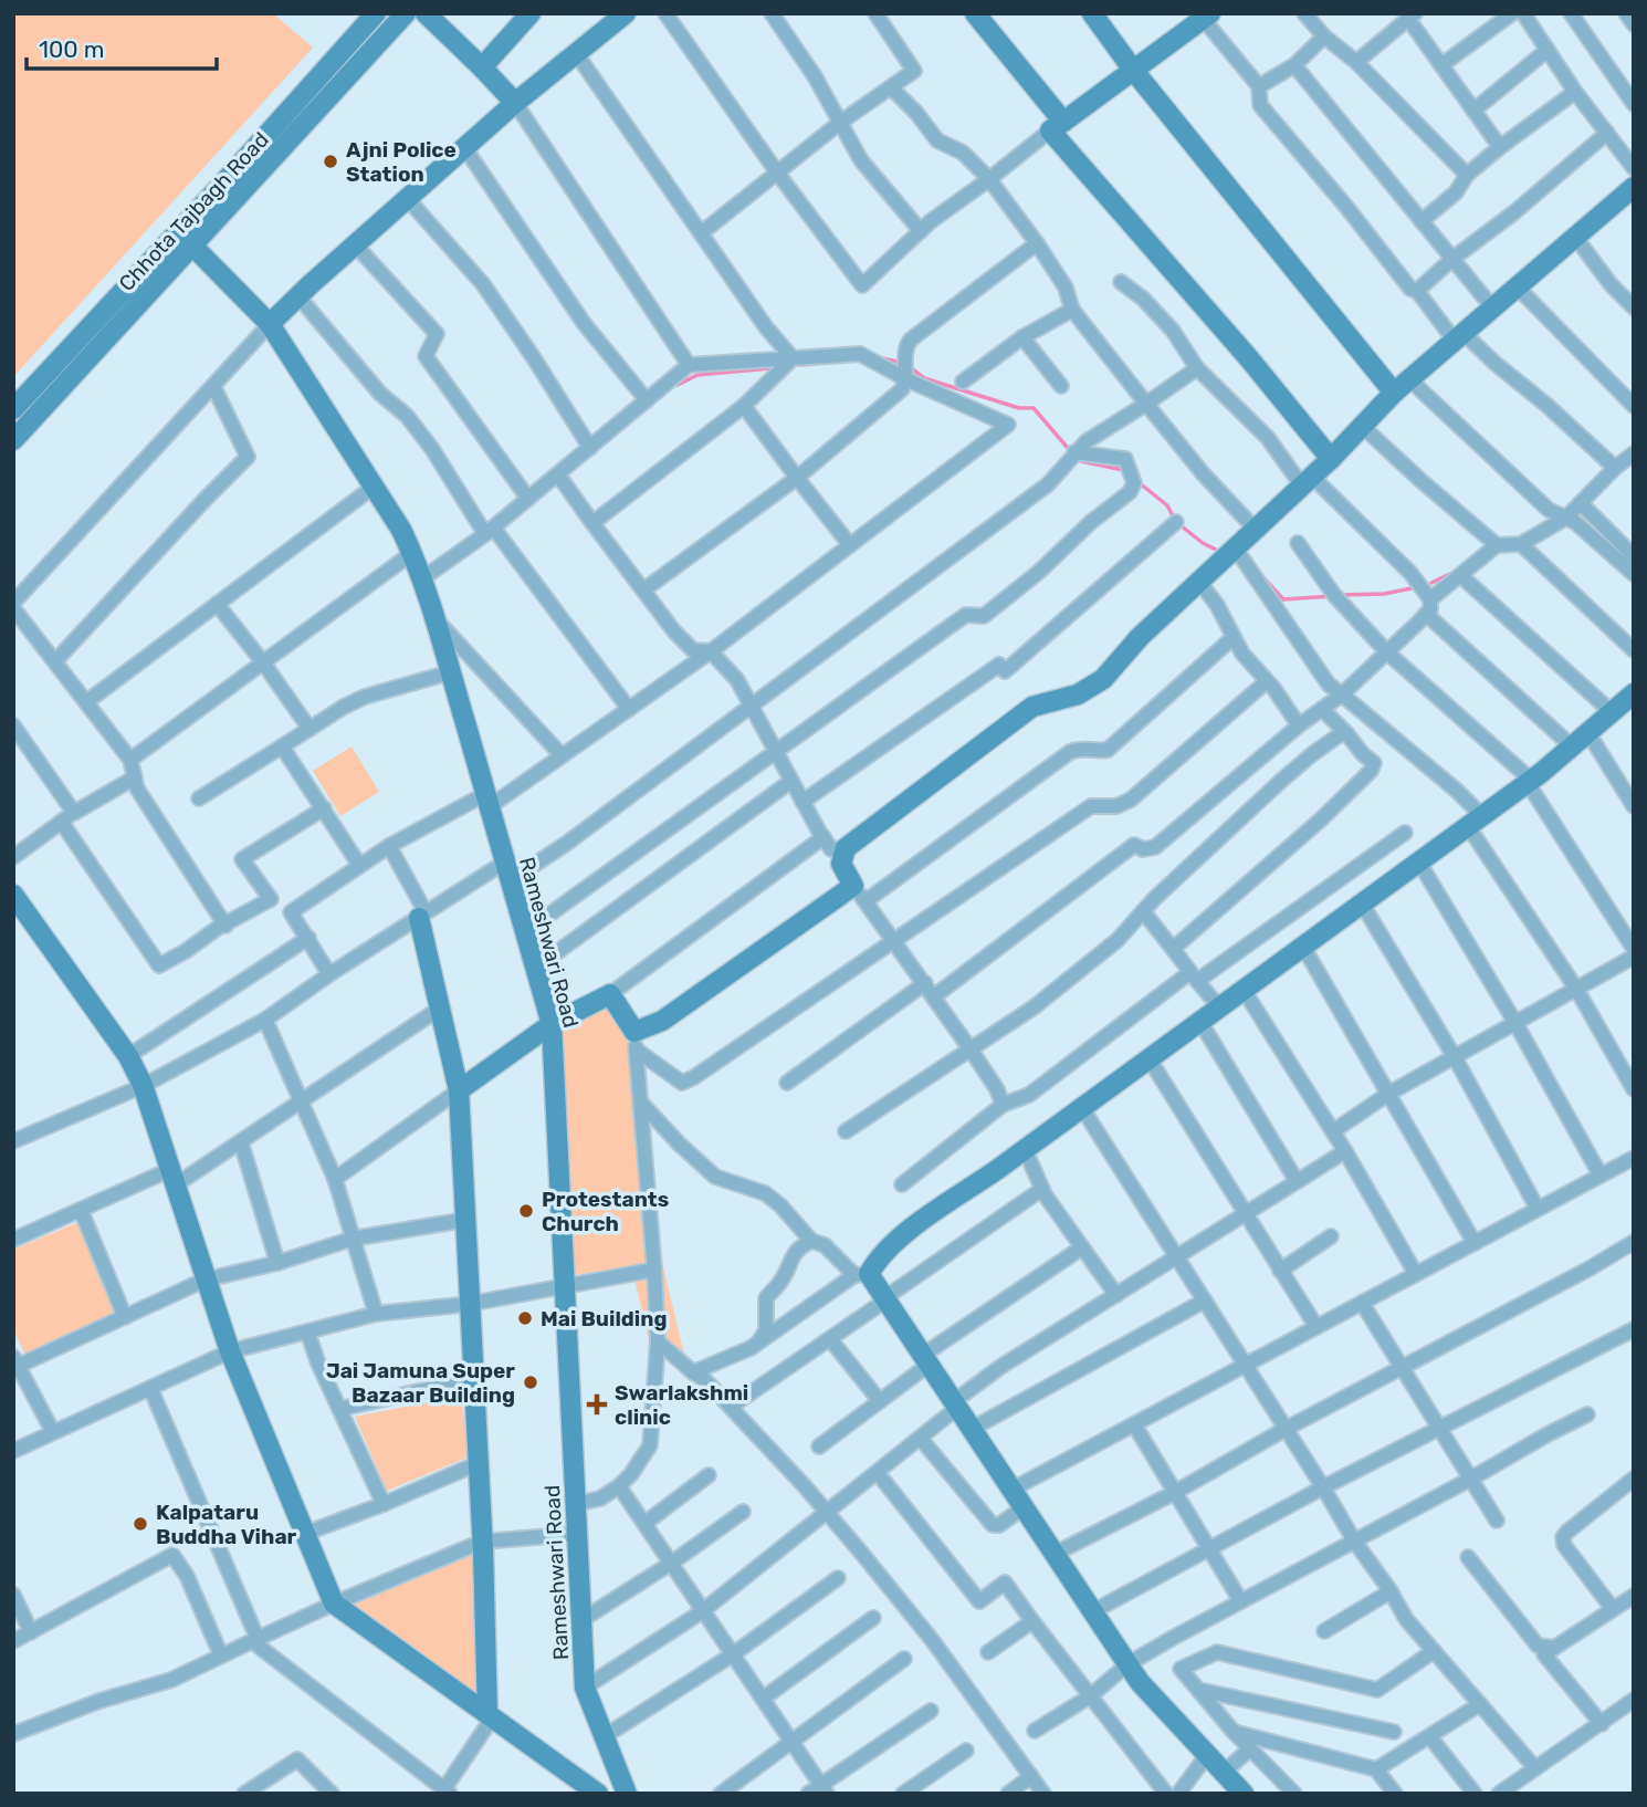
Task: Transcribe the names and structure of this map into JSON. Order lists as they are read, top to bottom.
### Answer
{
  "streets": {
    "street": ["Chhota Tajbagh Road", "Rameshwari Road"]
  },
  "crossings": [
    ["Chhota Tajbagh Road", "Rameshwari Road"]
  ],
  "places": {
    "other": [
      "Ajni Police Station",
      "Protestants Church",
      "Mai Building",
      "Jai Jamuna Super Bazaar Building",
      "Kalpataru Buddha Vihar"
    ],
    "health": ["Swarlakshmi clinic"]
  },
  "scale_bar": "100 m"
}
